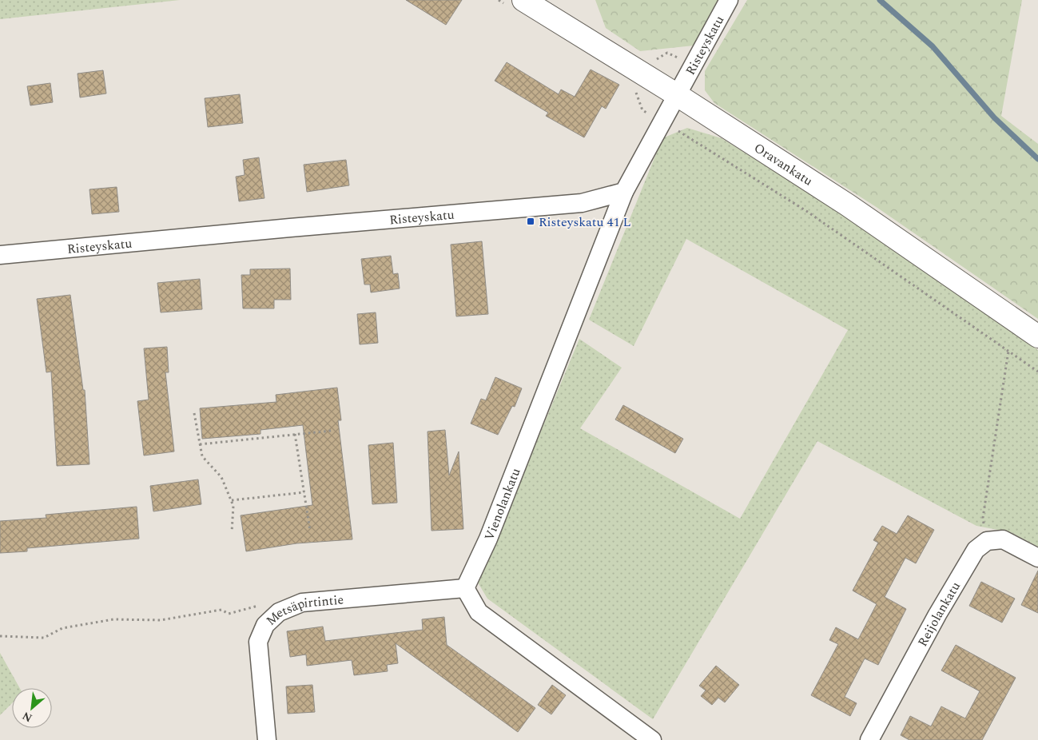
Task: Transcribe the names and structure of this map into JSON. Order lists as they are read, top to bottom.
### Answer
{
  "streets": {
    "street": [
      "Risteyskatu",
      "Oravankatu",
      "Vienolankatu",
      "Metsäpirtintie",
      "Reijolankatu"
    ]
  },
  "crossings": [
    ["Risteyskatu", "Oravankatu"],
    ["Risteyskatu", "Vienolankatu"],
    ["Vienolankatu", "Metsäpirtintie"]
  ],
  "places": {
    "transit": ["Risteyskatu 41 L"]
  },
  "north": "bottom left"
}
